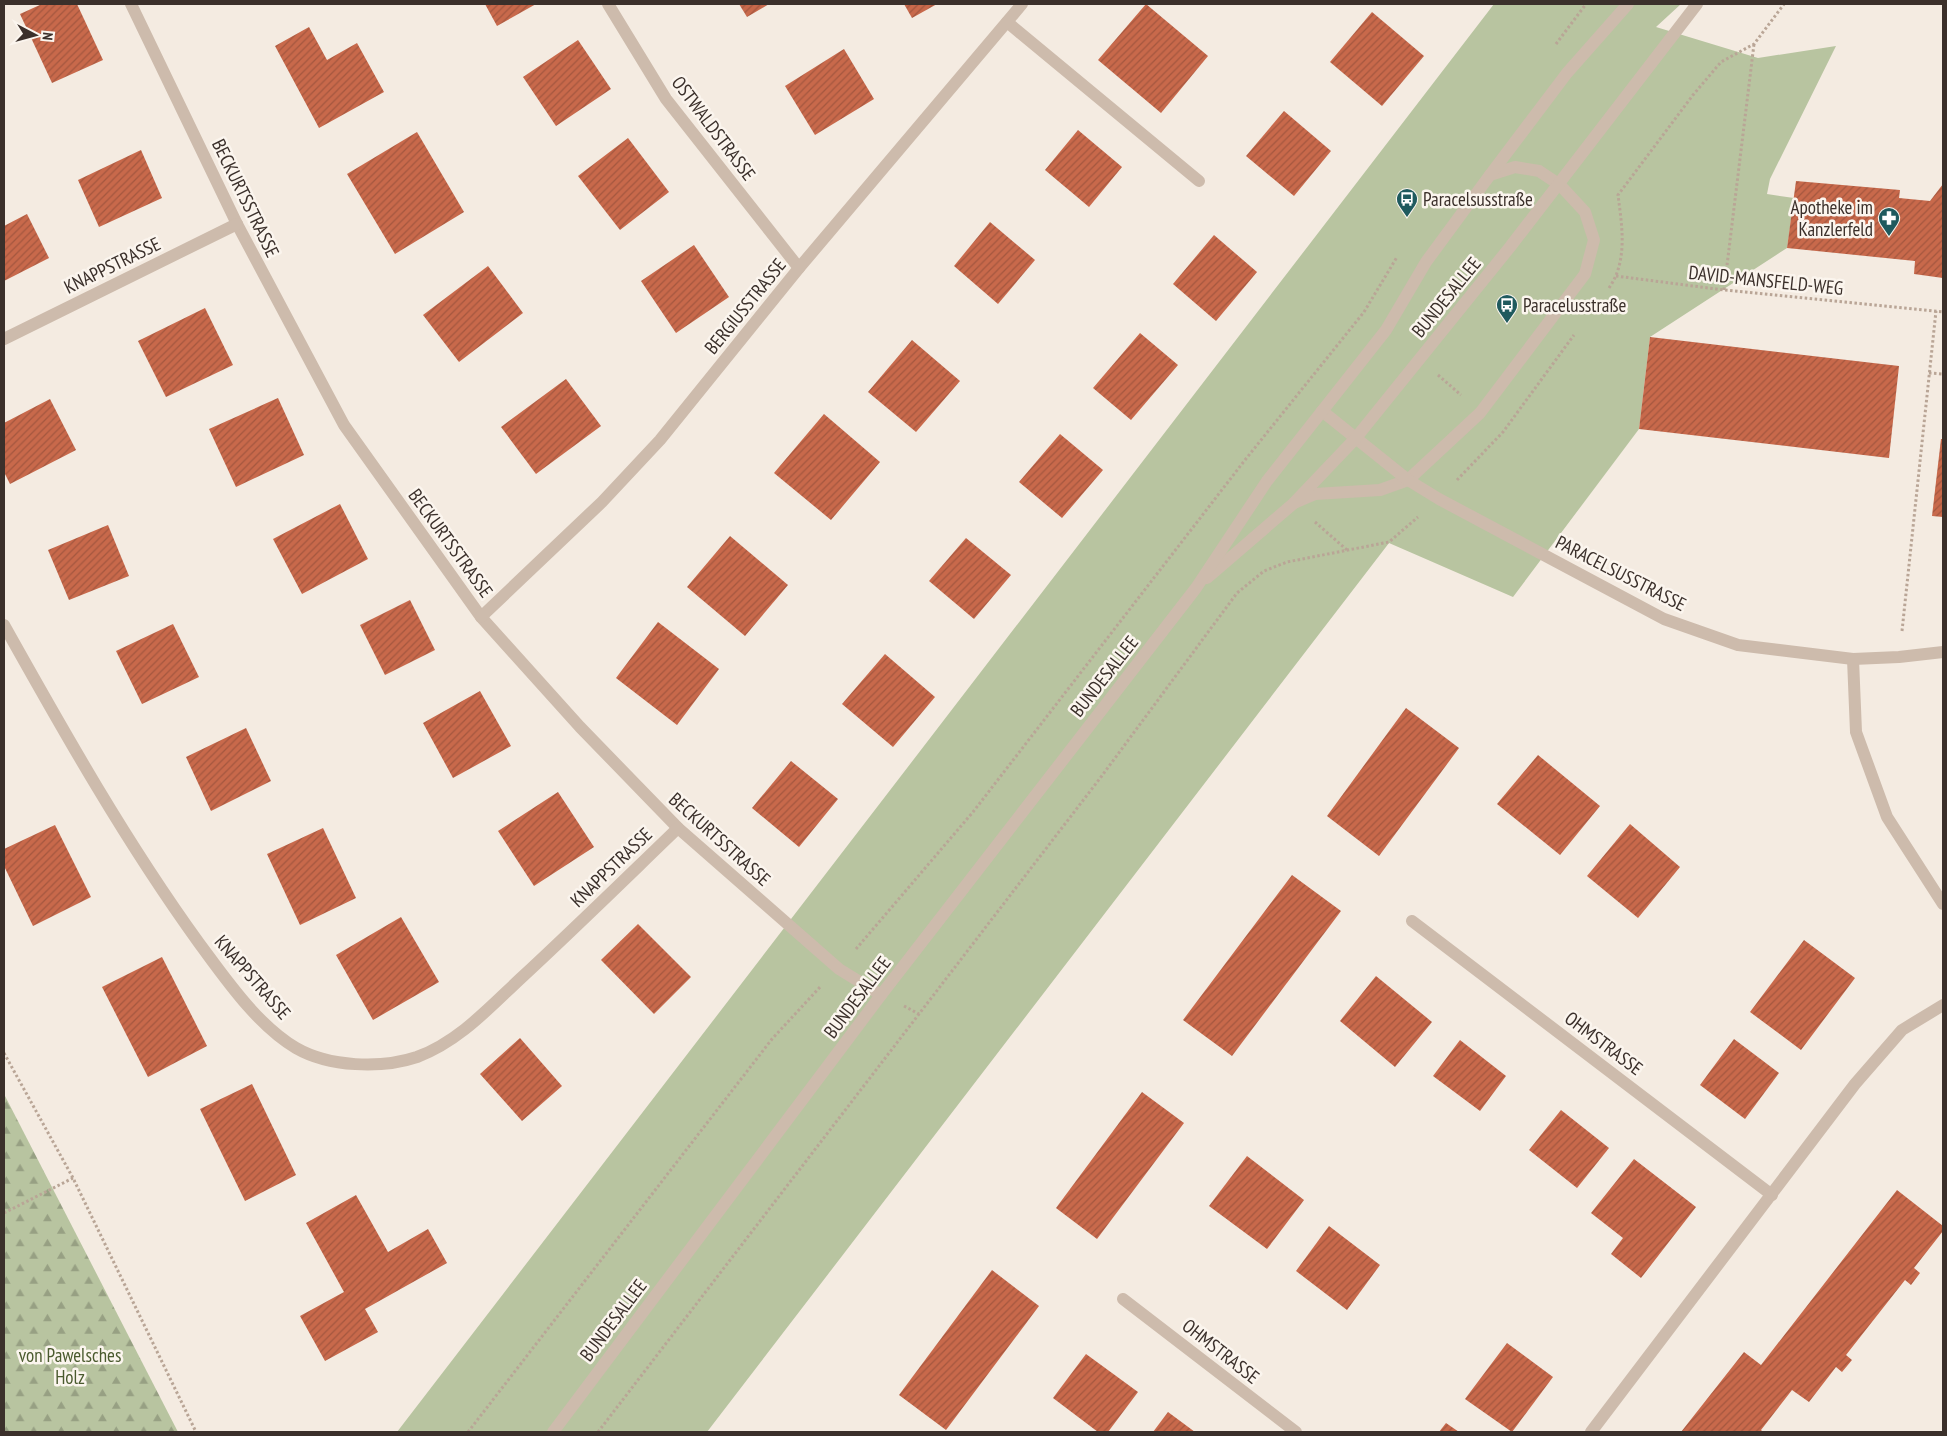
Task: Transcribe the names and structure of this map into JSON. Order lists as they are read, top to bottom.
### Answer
{
  "streets": {
    "street": [
      "OSTWALDSTRASSE",
      "BECKURTSSTRASSE",
      "KNAPPSTRASSE",
      "BUNDESALLEE",
      "BERGIUSSTRASSE",
      "PARACELSUSSTRASSE",
      "OHMSTRASSE"
    ],
    "path": ["DAVID-MANSFELD-WEG"]
  },
  "crossings": [
    ["OSTWALDSTRASSE", "BERGIUSSTRASSE"],
    ["BECKURTSSTRASSE", "KNAPPSTRASSE"],
    ["BECKURTSSTRASSE", "BUNDESALLEE"],
    ["BECKURTSSTRASSE", "BERGIUSSTRASSE"],
    ["BUNDESALLEE", "PARACELSUSSTRASSE"]
  ],
  "parks": ["von Pawelsches Holz"],
  "places": {
    "bus stop": ["Paracelsusstraße", "Paracelusstraße"],
    "pharmacy": ["Apotheke im Kanzlerfeld"]
  },
  "north": "right"
}
